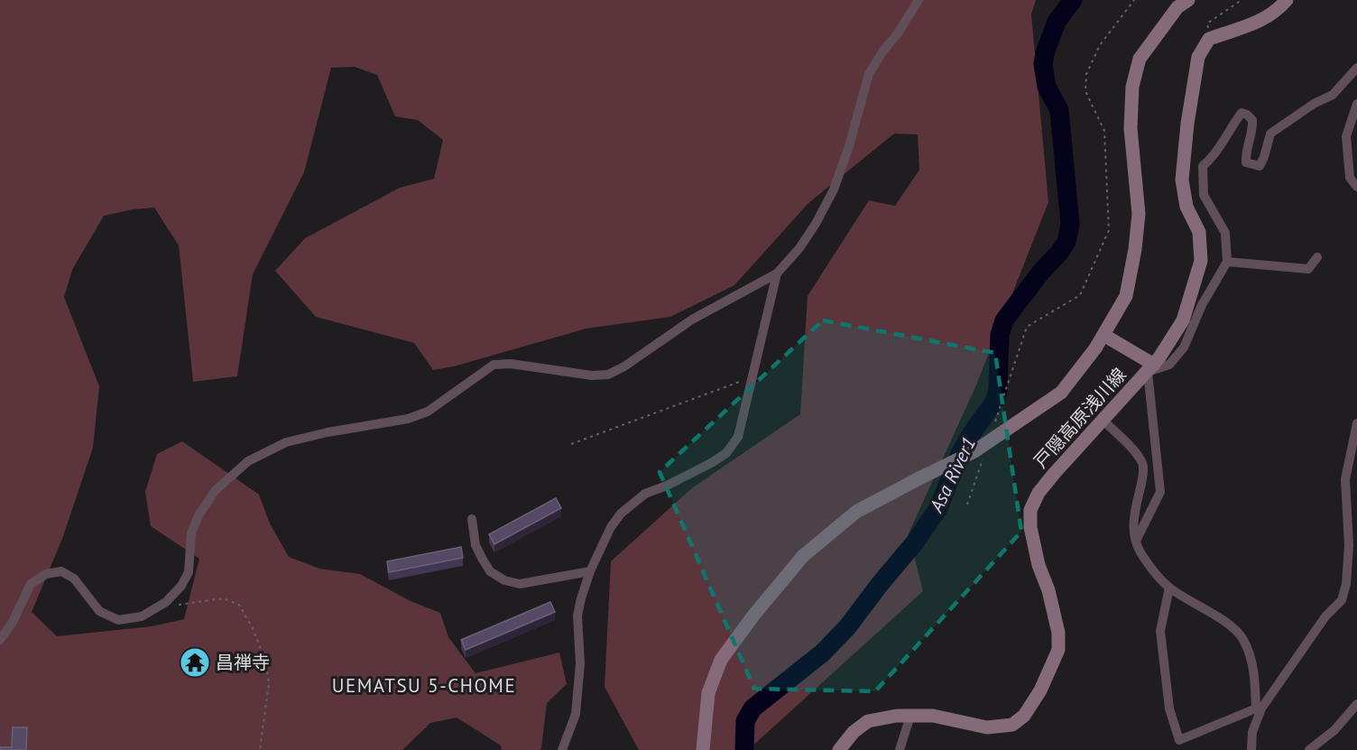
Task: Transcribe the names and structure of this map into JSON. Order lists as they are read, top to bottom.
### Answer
{
  "streets": {
    "main road": ["戸隠高原浅川線"]
  },
  "districts": ["UEMATSU 5-CHOME"],
  "water": ["Asa River1"],
  "places": {
    "temple": ["昌禅寺"]
  }
}
